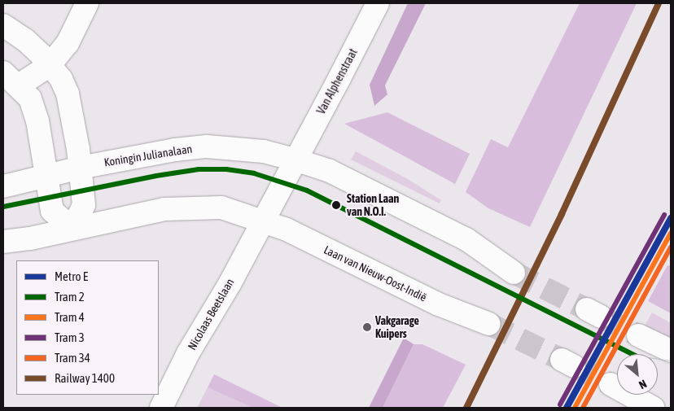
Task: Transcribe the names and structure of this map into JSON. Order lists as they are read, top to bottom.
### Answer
{
  "streets": {
    "main road": [
      "Van Alphenstraat",
      "Koningin Julianalaan",
      "Laan van Nieuw-Oost-Indië",
      "Nicolaas Beetslaan"
    ]
  },
  "crossings": [
    ["Van Alphenstraat", "Koningin Julianalaan"],
    ["Van Alphenstraat", "Laan van Nieuw-Oost-Indië"],
    ["Van Alphenstraat", "Nicolaas Beetslaan"],
    ["Laan van Nieuw-Oost-Indië", "Nicolaas Beetslaan"]
  ],
  "places": ["Station Laan van N.O.I.", "Vakgarage Kuipers"],
  "lines": [
    "rail line 1400",
    "tram line 2",
    "tram line 3",
    "metro line E",
    "tram line 4",
    "tram line 34"
  ],
  "legend": [
    "Metro E",
    "Tram 2",
    "Tram 4",
    "Tram 3",
    "Tram 34",
    "Railway 1400"
  ],
  "north": "bottom right"
}
